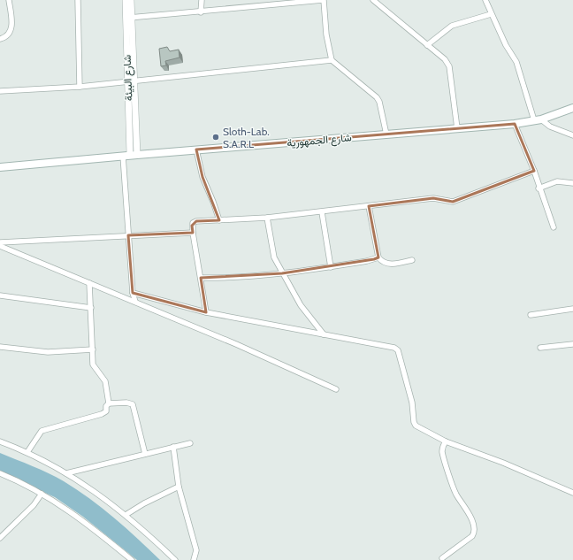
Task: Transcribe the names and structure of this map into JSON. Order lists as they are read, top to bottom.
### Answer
{
  "streets": {
    "main road": ["شارع الجمهورية"],
    "street": ["شارع البيئة"]
  },
  "crossings": [
    ["شارع البيئة", "شارع الجمهورية"]
  ],
  "places": ["Sloth-Lab. S.A.R.L"]
}
